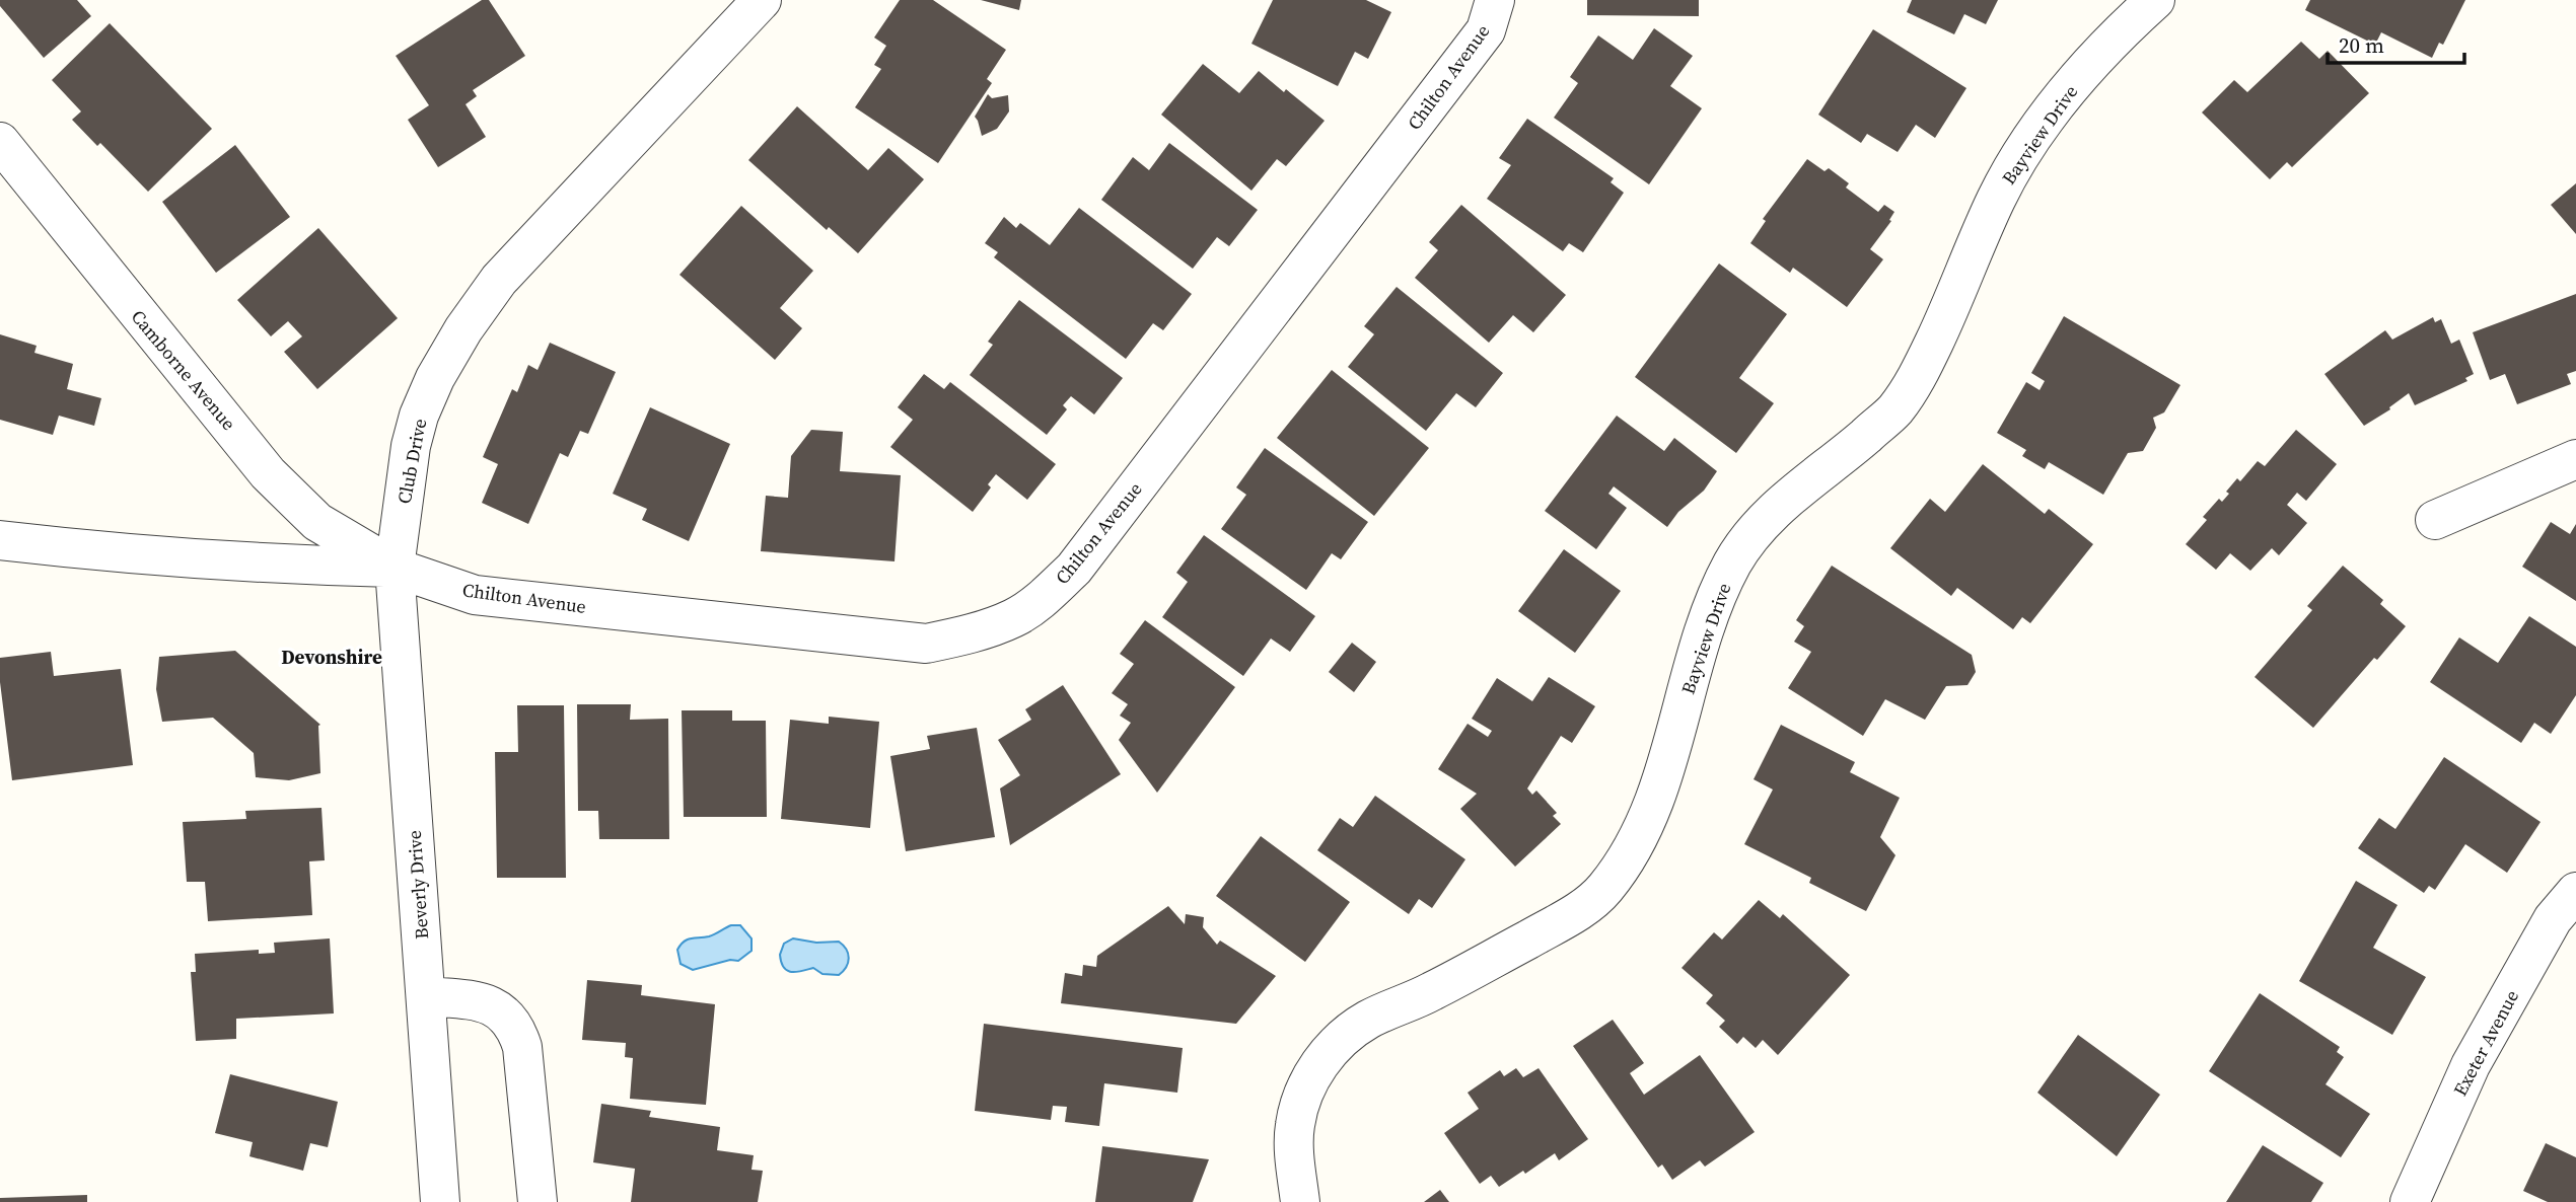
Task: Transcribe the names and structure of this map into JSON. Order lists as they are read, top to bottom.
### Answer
{
  "streets": {
    "street": [
      "Chilton Avenue",
      "Bayview Drive",
      "Camborne Avenue",
      "Club Drive",
      "Beverly Drive",
      "Exeter Avenue"
    ]
  },
  "crossings": [
    ["Chilton Avenue", "Camborne Avenue"],
    ["Chilton Avenue", "Club Drive"],
    ["Chilton Avenue", "Beverly Drive"],
    ["Camborne Avenue", "Club Drive"],
    ["Camborne Avenue", "Beverly Drive"],
    ["Club Drive", "Beverly Drive"]
  ],
  "districts": ["Devonshire"],
  "scale_bar": "20 m"
}
